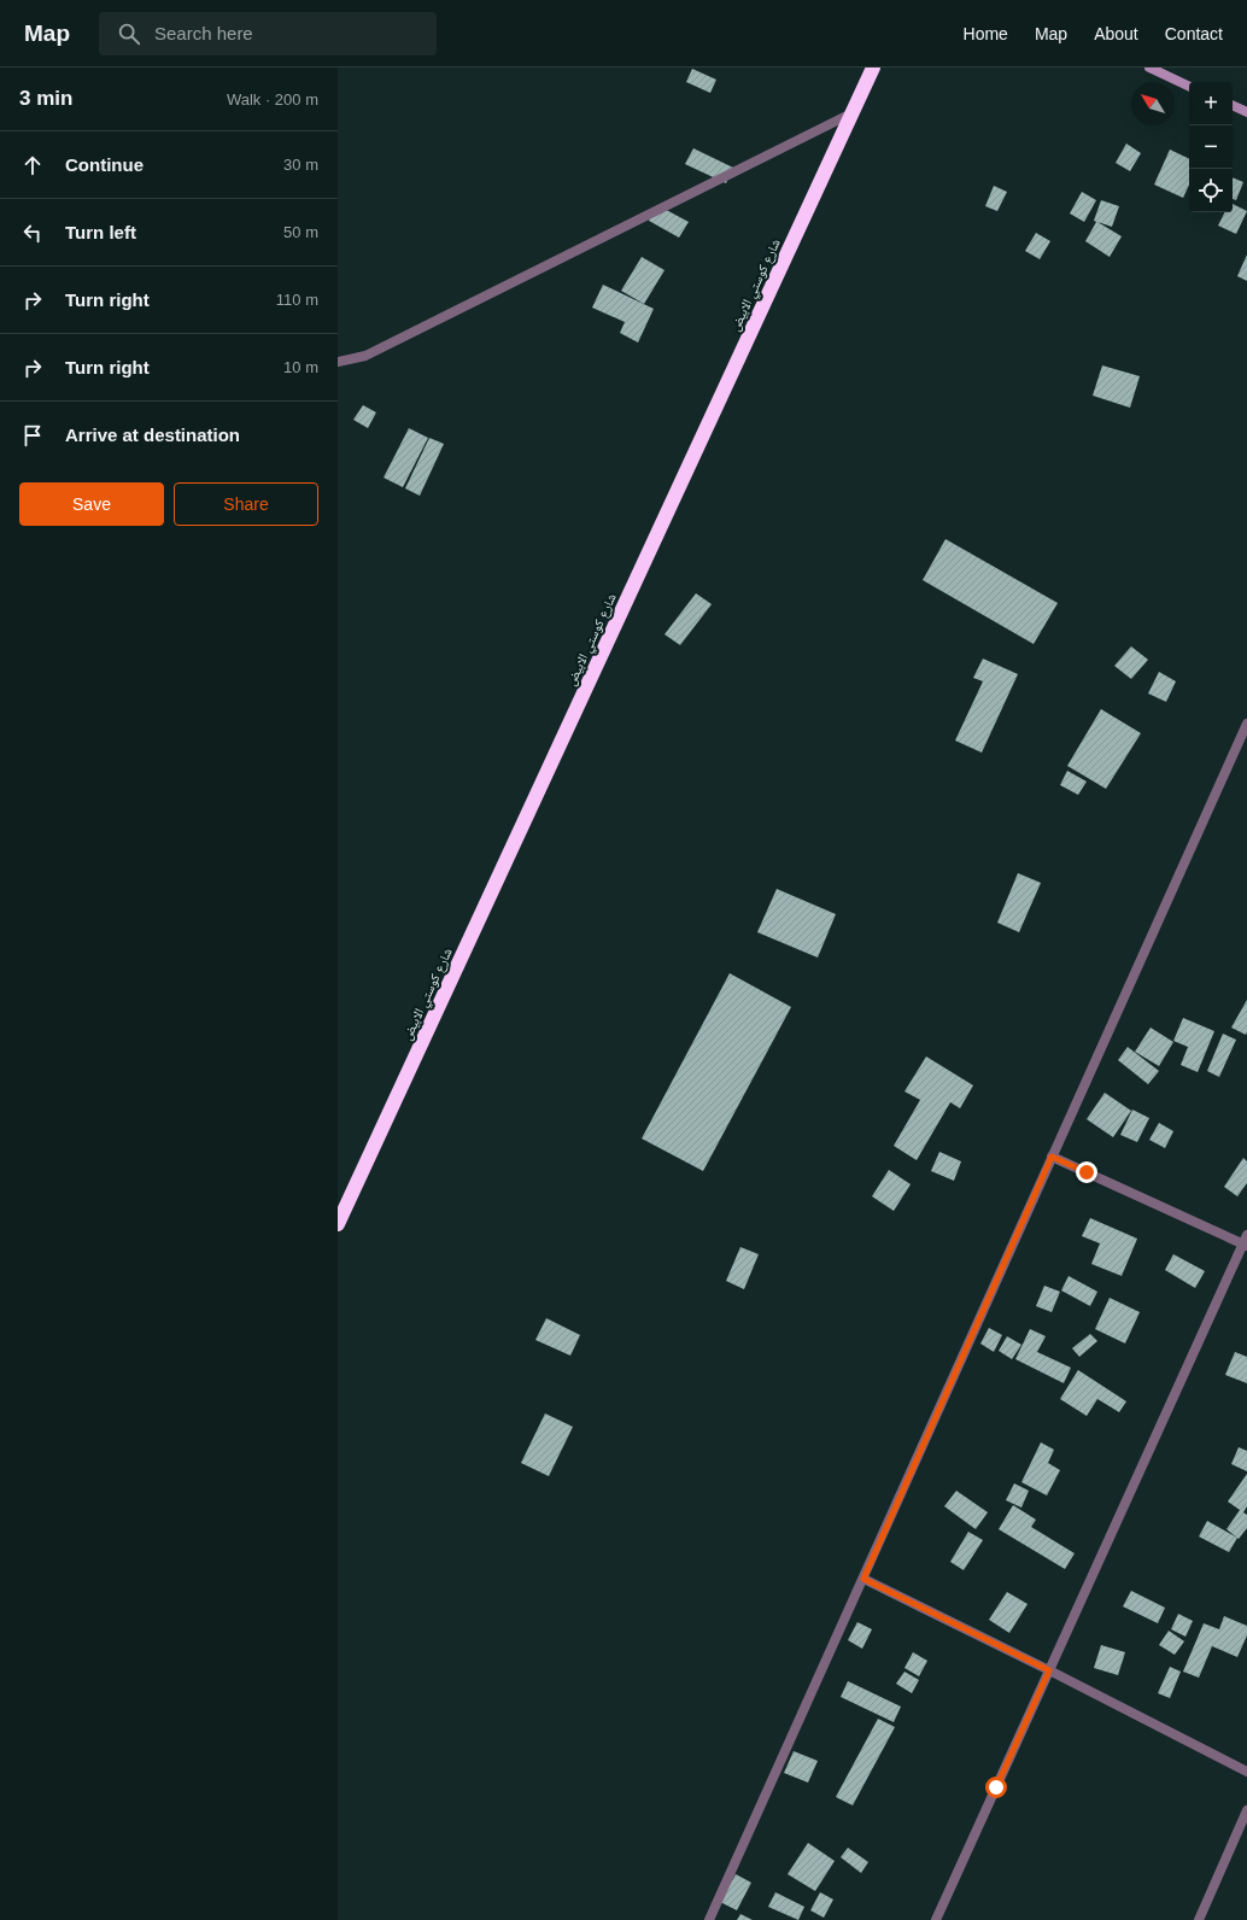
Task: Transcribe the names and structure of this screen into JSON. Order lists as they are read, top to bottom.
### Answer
{
  "streets": {
    "highway": ["شارع كوستي الابيض"]
  },
  "north": "top left",
  "page": {
    "header": "Map",
    "search": "Search here",
    "nav": [
      "Home",
      "Map",
      "About",
      "Contact"
    ],
    "heading": ["3 min", "Walk · 200 m"],
    "map_buttons": ["+", "−"],
    "list": [
      ["Continue", "30 m"],
      ["Turn left", "50 m"],
      ["Turn right", "110 m"],
      ["Turn right", "10 m"],
      "Arrive at destination"
    ],
    "buttons": ["Save", "Share"]
  }
}
